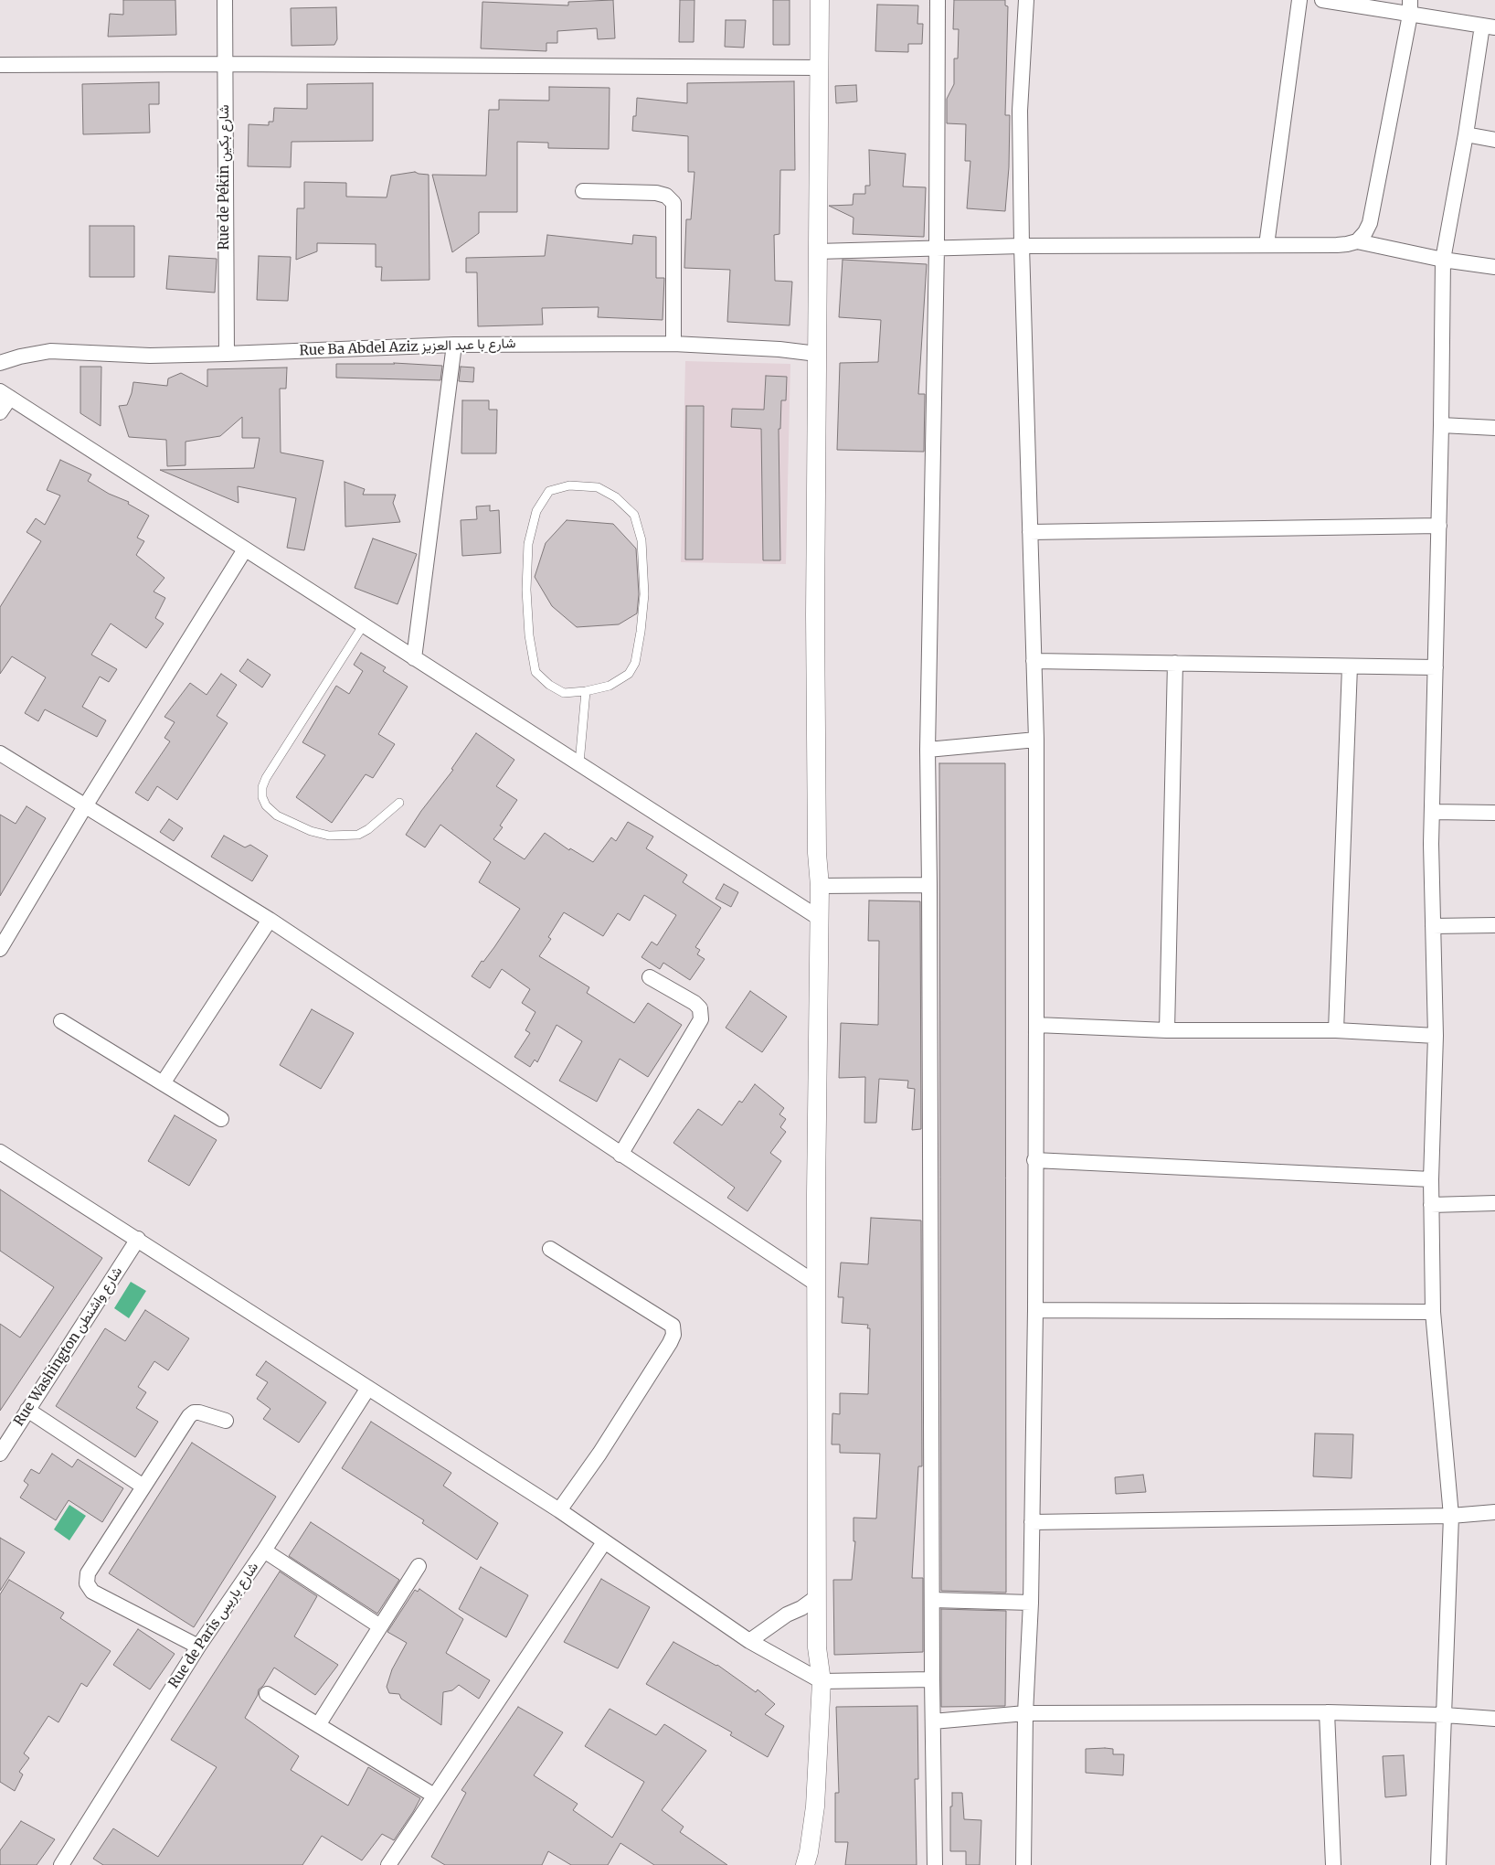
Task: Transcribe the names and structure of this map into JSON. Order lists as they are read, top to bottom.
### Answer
{
  "streets": {
    "street": [
      "Rue de Pékin شارع بكين",
      "Rue Ba Abdel Aziz شارع با عبد العزيز",
      "Rue Washington شارع واشنطن",
      "Rue de Paris شارع باريس"
    ]
  },
  "crossings": [
    ["Rue de Pékin شارع بكين", "Rue Ba Abdel Aziz شارع با عبد العزيز"]
  ]
}
